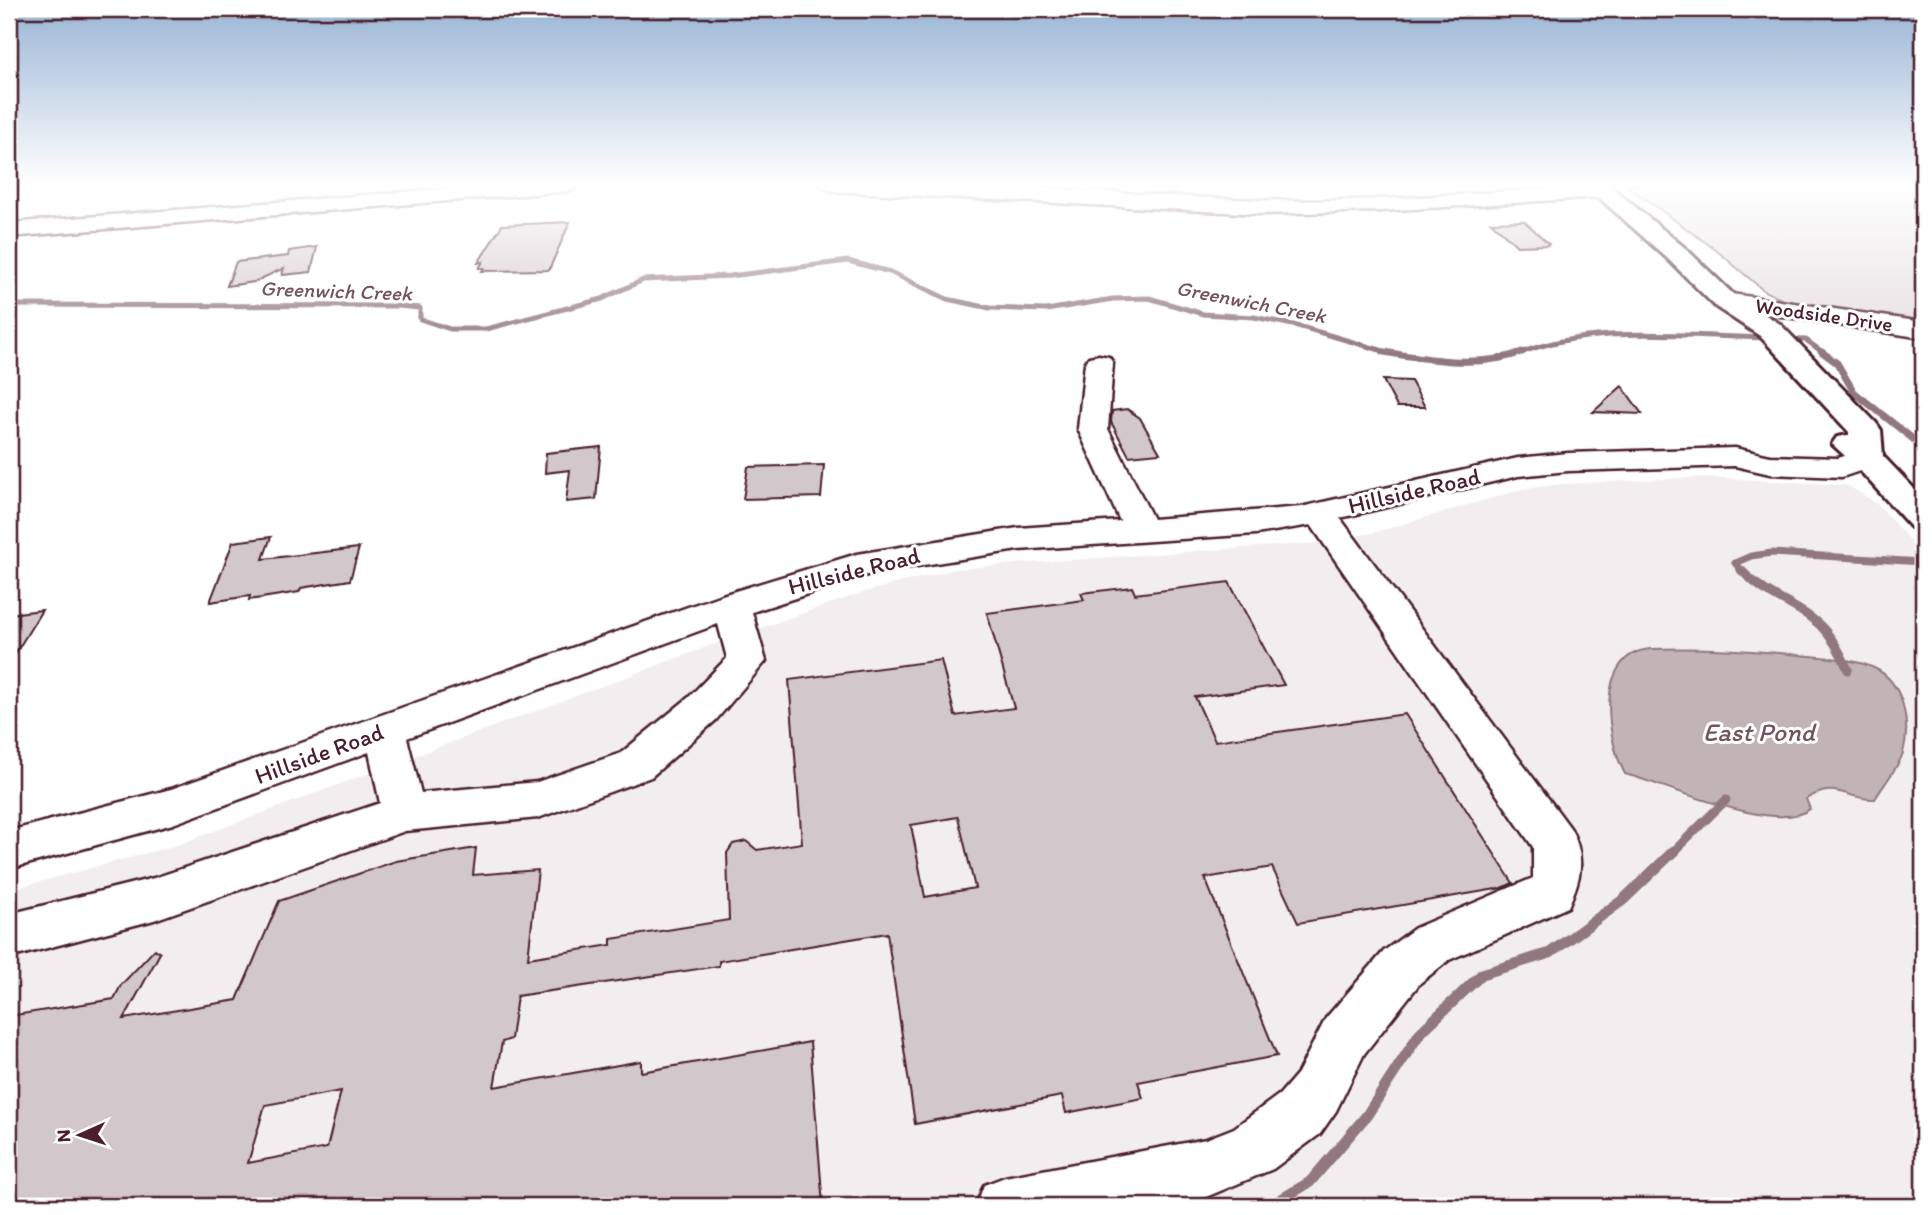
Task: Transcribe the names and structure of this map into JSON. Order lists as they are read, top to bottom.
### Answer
{
  "streets": {
    "street": ["Woodside Drive", "Hillside Road"]
  },
  "water": ["Greenwich Creek", "East Pond"],
  "north": "left"
}
